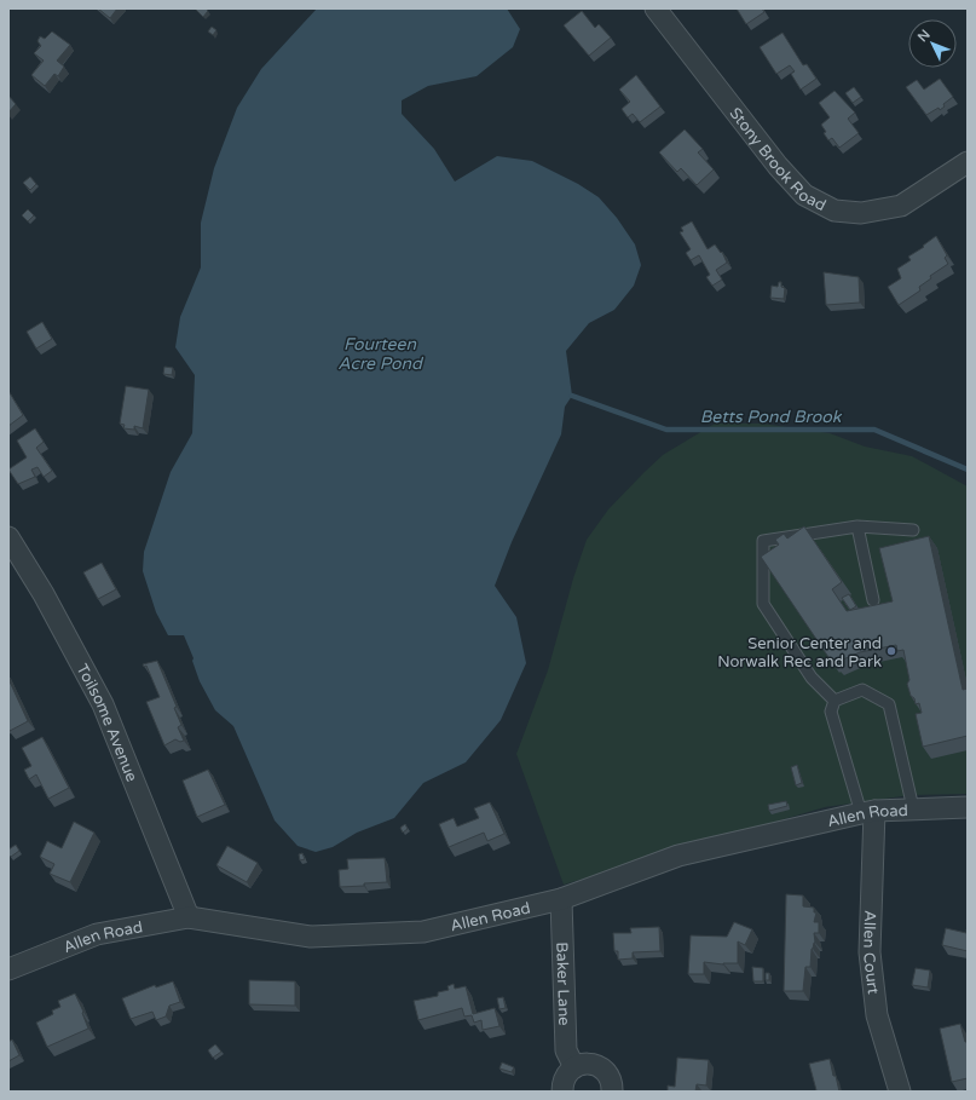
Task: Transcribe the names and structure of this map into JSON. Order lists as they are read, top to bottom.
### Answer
{
  "streets": {
    "street": [
      "Stony Brook Road",
      "Toilsome Avenue",
      "Allen Road",
      "Allen Court",
      "Baker Lane"
    ]
  },
  "crossings": [
    ["Toilsome Avenue", "Allen Road"],
    ["Allen Road", "Allen Court"],
    ["Allen Road", "Baker Lane"]
  ],
  "water": ["Fourteen Acre Pond", "Betts Pond Brook"],
  "places": ["Senior Center and Norwalk Rec and Park"],
  "north": "top left"
}
